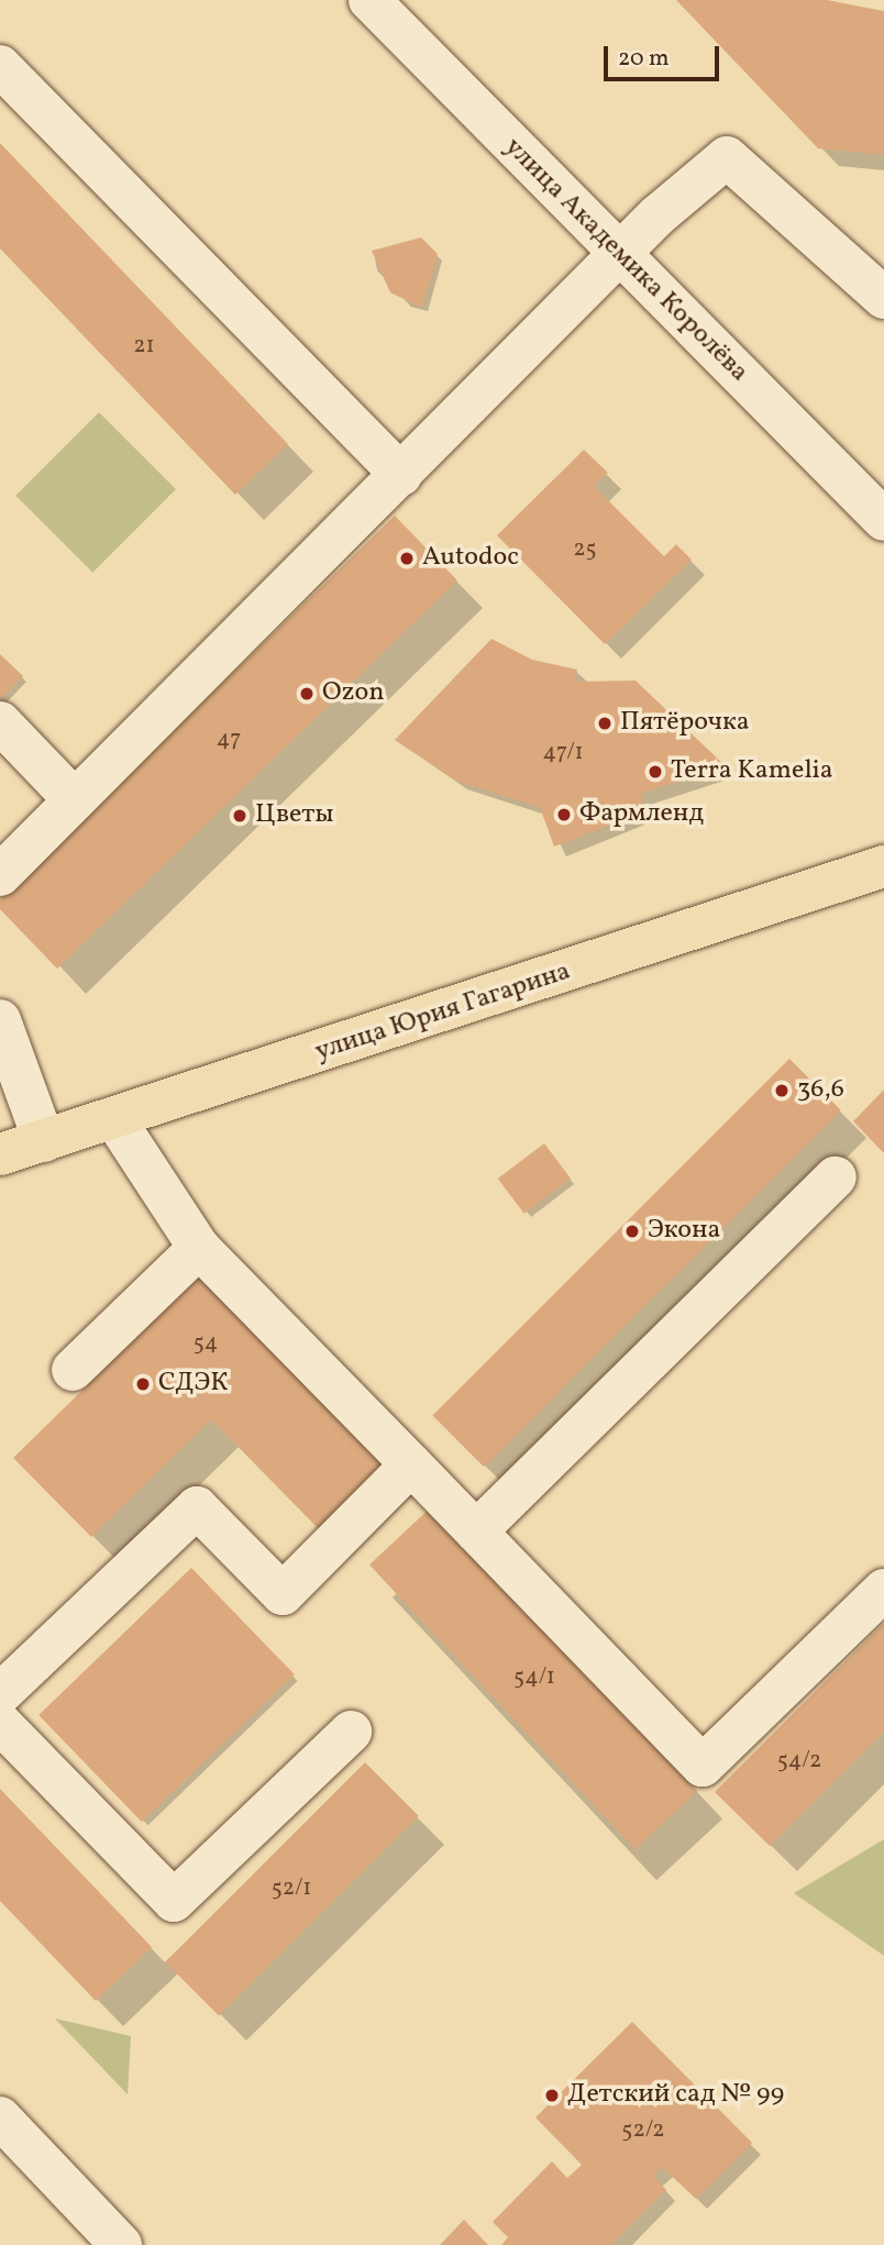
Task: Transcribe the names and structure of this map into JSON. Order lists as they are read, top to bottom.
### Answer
{
  "streets": {
    "main road": ["улица Юрия Гагарина"],
    "street": ["улица Академика Королёва"]
  },
  "places": [
    "Autodoc",
    "Ozon",
    "Пятёрочка",
    "Terra Kamelia",
    "Фармленд",
    "Цветы",
    "36,6",
    "Экона",
    "СДЭК",
    "Детский сад № 99"
  ],
  "house_numbers": [
    "21",
    "25",
    "47",
    "47/1",
    "54",
    "54/1",
    "54/2",
    "52/1",
    "52/2"
  ],
  "scale_bar": "20 m"
}
